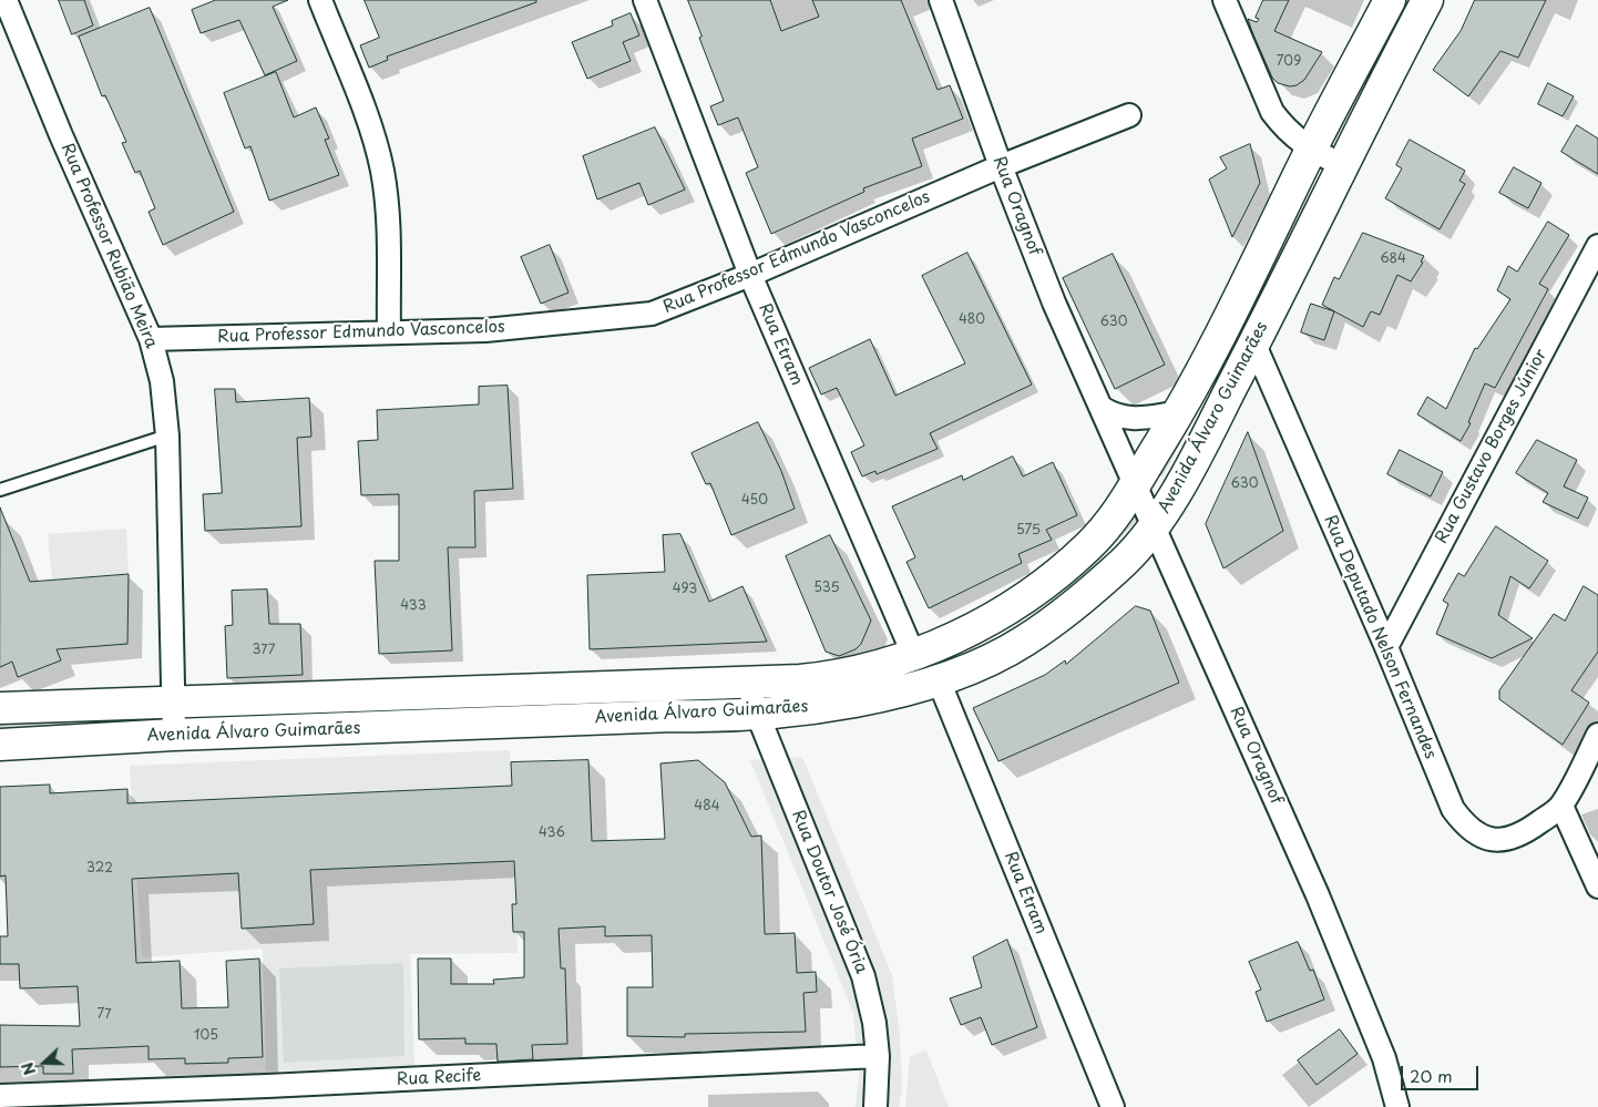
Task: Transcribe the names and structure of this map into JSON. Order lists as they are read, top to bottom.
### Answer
{
  "streets": {
    "street": [
      "Rua Oragnof",
      "Rua Professor Rubião Meira",
      "Rua Professor Edmundo Vasconcelos",
      "Rua Etram",
      "Avenida Álvaro Guimarães",
      "Rua Gustavo Borges Júnior",
      "Rua Deputado Nelson Fernandes",
      "Rua Doutor José Ória",
      "Rua Recife"
    ]
  },
  "crossings": [
    ["Rua Oragnof", "Rua Professor Edmundo Vasconcelos"],
    ["Rua Oragnof", "Avenida Álvaro Guimarães"],
    ["Rua Professor Rubião Meira", "Rua Professor Edmundo Vasconcelos"],
    ["Rua Professor Rubião Meira", "Avenida Álvaro Guimarães"],
    ["Rua Professor Edmundo Vasconcelos", "Rua Etram"],
    ["Rua Etram", "Avenida Álvaro Guimarães"],
    ["Avenida Álvaro Guimarães", "Rua Deputado Nelson Fernandes"],
    ["Avenida Álvaro Guimarães", "Rua Doutor José Ória"],
    ["Rua Gustavo Borges Júnior", "Rua Deputado Nelson Fernandes"],
    ["Rua Doutor José Ória", "Rua Recife"]
  ],
  "house_numbers": [
    "709",
    "684",
    "480",
    "630",
    "630",
    "450",
    "575",
    "535",
    "493",
    "433",
    "377",
    "484",
    "436",
    "322",
    "77",
    "105"
  ],
  "scale_bar": "20 m",
  "north": "left"
}
